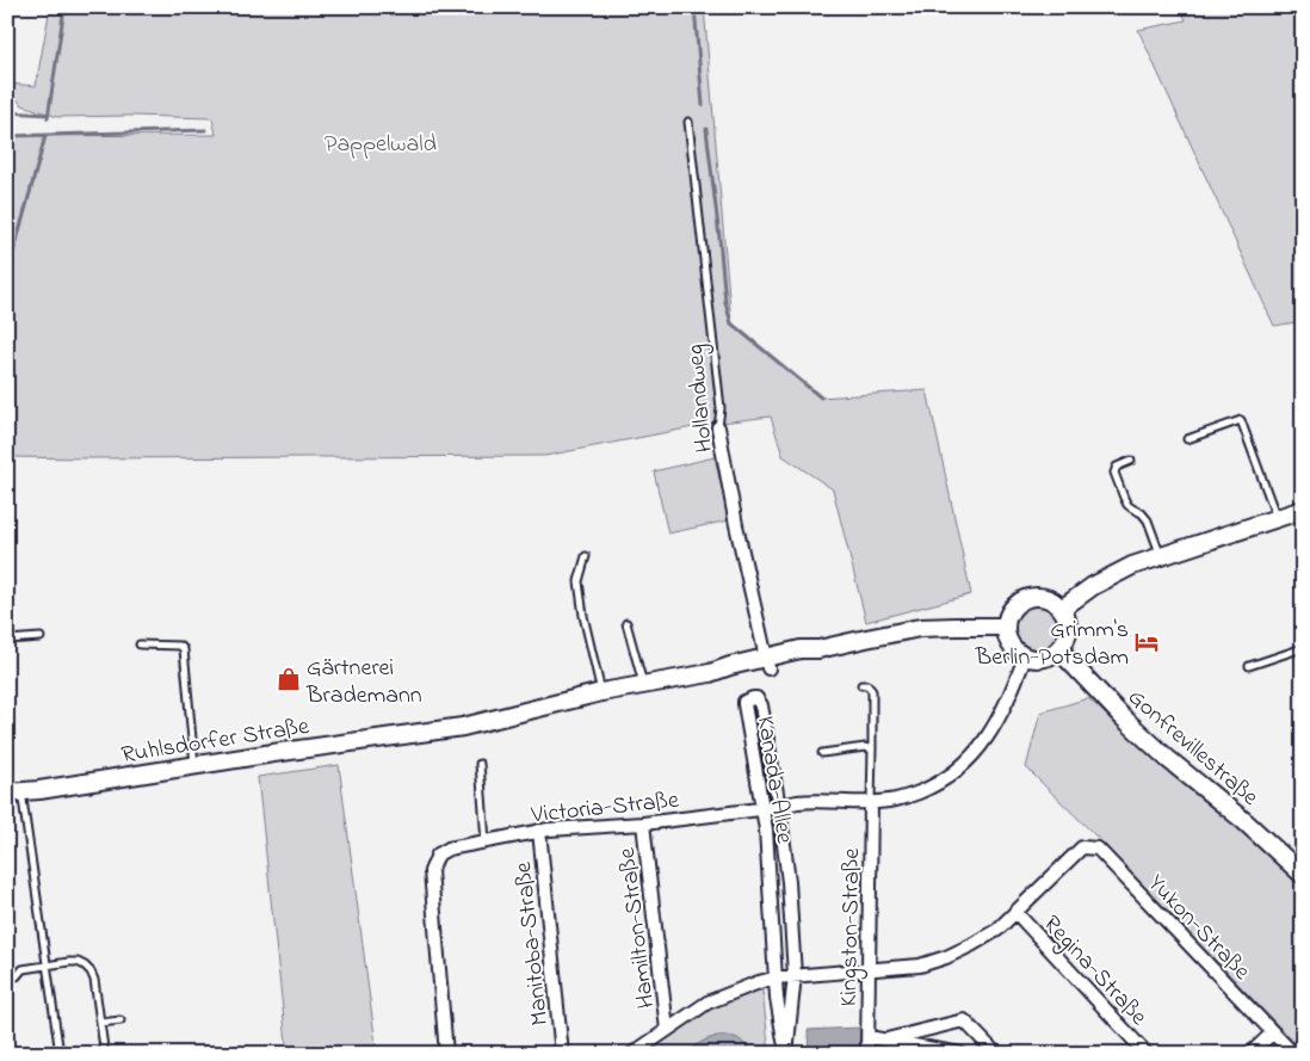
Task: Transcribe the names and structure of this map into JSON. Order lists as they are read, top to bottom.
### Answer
{
  "streets": {
    "main road": ["Ruhlsdorfer Straße", "Gonfrevillestraße"],
    "street": [
      "Hollandweg",
      "Kanada-Allee",
      "Victoria-Straße",
      "Yukon-Straße",
      "Kingston-Straße",
      "Hamilton-Straße",
      "Manitoba-Straße",
      "Regina-Straße"
    ]
  },
  "crossings": [
    ["Hollandweg", "Ruhlsdorfer Straße"],
    ["Ruhlsdorfer Straße", "Gonfrevillestraße"],
    ["Ruhlsdorfer Straße", "Victoria-Straße"],
    ["Gonfrevillestraße", "Victoria-Straße"],
    ["Kanada-Allee", "Victoria-Straße"],
    ["Victoria-Straße", "Kingston-Straße"],
    ["Victoria-Straße", "Hamilton-Straße"],
    ["Victoria-Straße", "Manitoba-Straße"],
    ["Yukon-Straße", "Regina-Straße"]
  ],
  "parks": ["Pappelwald"],
  "places": {
    "hotel": ["Grimm's Berlin-Potsdam"],
    "shop": ["Gärtnerei Brademann"]
  }
}
